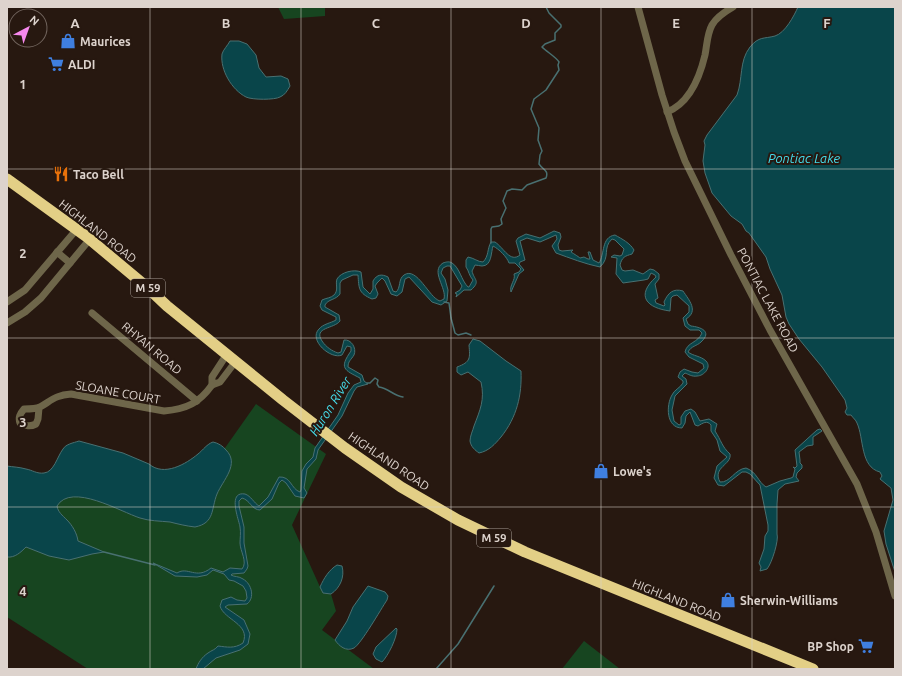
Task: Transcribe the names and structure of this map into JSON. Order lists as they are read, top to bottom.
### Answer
{
  "streets": {
    "highway": ["HIGHLAND ROAD", "M 59"],
    "street": ["PONTIAC LAKE ROAD", "RHYAN ROAD", "SLOANE COURT"]
  },
  "crossings": [
    ["HIGHLAND ROAD", "SLOANE COURT"],
    ["RHYAN ROAD", "SLOANE COURT"]
  ],
  "water": ["Pontiac Lake", "Huron River"],
  "places": {
    "shop": ["Maurices", "Lowe's", "Sherwin-Williams"],
    "supermarket": ["ALDI", "BP Shop"],
    "restaurant": ["Taco Bell"]
  },
  "north": "top right",
  "grid": {
    "columns": [
      "A",
      "B",
      "C",
      "D",
      "E",
      "F"
    ],
    "rows": [
      "1",
      "2",
      "3",
      "4"
    ]
  }
}
